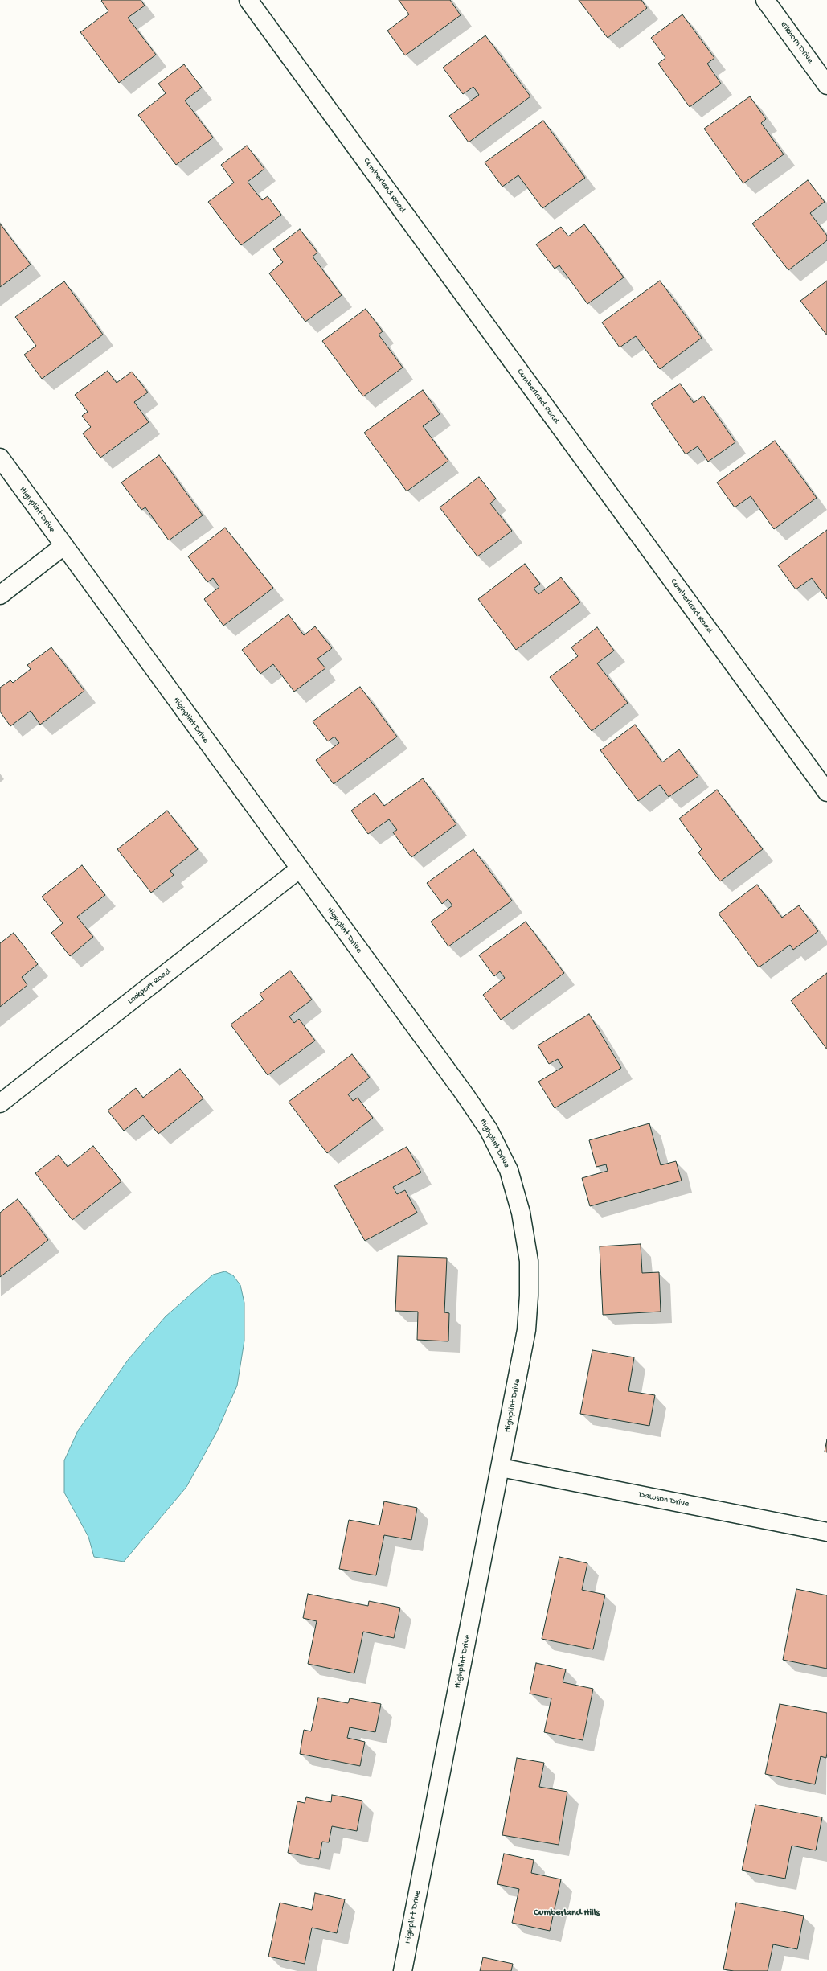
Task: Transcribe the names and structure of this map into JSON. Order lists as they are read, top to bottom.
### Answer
{
  "streets": {
    "street": [
      "Elkhorn Drive",
      "Cumberland Road",
      "Highplint Drive",
      "Lockport Road",
      "Dawson Drive"
    ]
  },
  "crossings": [
    ["Highplint Drive", "Lockport Road"],
    ["Highplint Drive", "Dawson Drive"]
  ],
  "districts": ["Cumberland Hills"]
}
